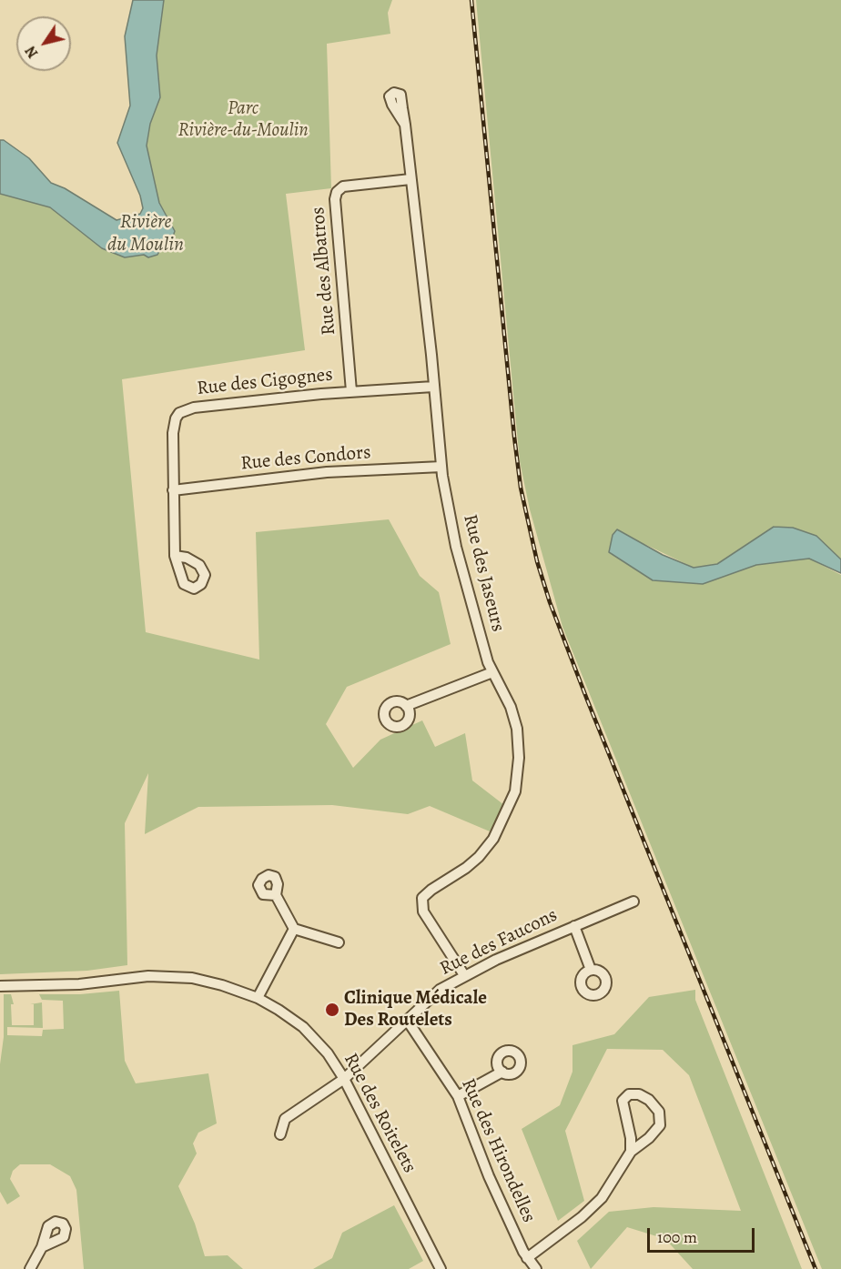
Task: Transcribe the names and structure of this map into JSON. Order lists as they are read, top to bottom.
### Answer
{
  "streets": {
    "street": [
      "Rue des Albatros",
      "Rue des Cigognes",
      "Rue des Condors",
      "Rue des Jaseurs",
      "Rue des Faucons",
      "Rue des Roitelets",
      "Rue des Hirondelles"
    ]
  },
  "crossings": [
    ["Rue des Albatros", "Rue des Cigognes"],
    ["Rue des Albatros", "Rue des Jaseurs"],
    ["Rue des Cigognes", "Rue des Condors"],
    ["Rue des Cigognes", "Rue des Jaseurs"],
    ["Rue des Condors", "Rue des Jaseurs"],
    ["Rue des Jaseurs", "Rue des Faucons"],
    ["Rue des Faucons", "Rue des Roitelets"],
    ["Rue des Faucons", "Rue des Hirondelles"]
  ],
  "water": ["Rivière du Moulin"],
  "parks": ["Parc Rivière-du-Moulin"],
  "places": ["Clinique Médicale Des Routelets"],
  "scale_bar": "100 m",
  "north": "bottom left"
}
